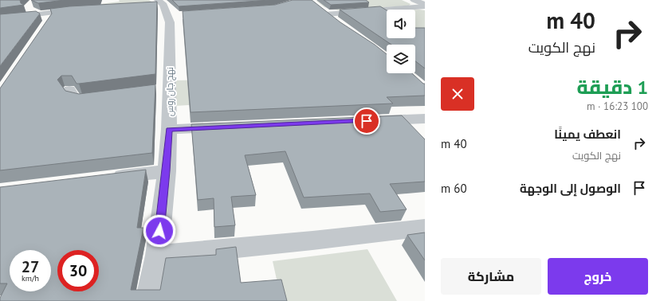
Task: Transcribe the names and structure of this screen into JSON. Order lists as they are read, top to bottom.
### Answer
{
  "streets": {
    "street": ["نهج جان روس"]
  },
  "page": {
    "turn": ["40 m", "نهج الكويت"],
    "heading": ["1 دقيقة", "100 m · 16:23"],
    "list": [
      {
        "name": "انعطف يمينًا",
        "note": "نهج الكويت",
        "value": "40 m"
      },
      {
        "name": "الوصول إلى الوجهة",
        "value": "60 m"
      }
    ],
    "speed": "27 km/h",
    "limit": "30",
    "buttons": ["خروج", "مشاركة"]
  }
}
